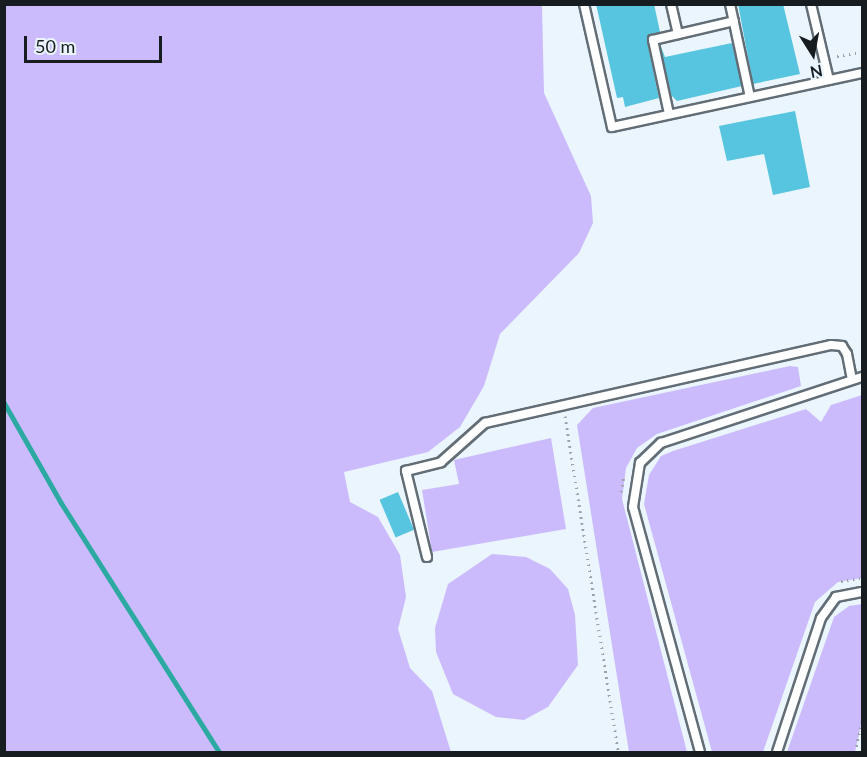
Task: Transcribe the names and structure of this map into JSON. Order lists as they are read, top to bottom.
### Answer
{
  "scale_bar": "50 m",
  "north": "bottom"
}
